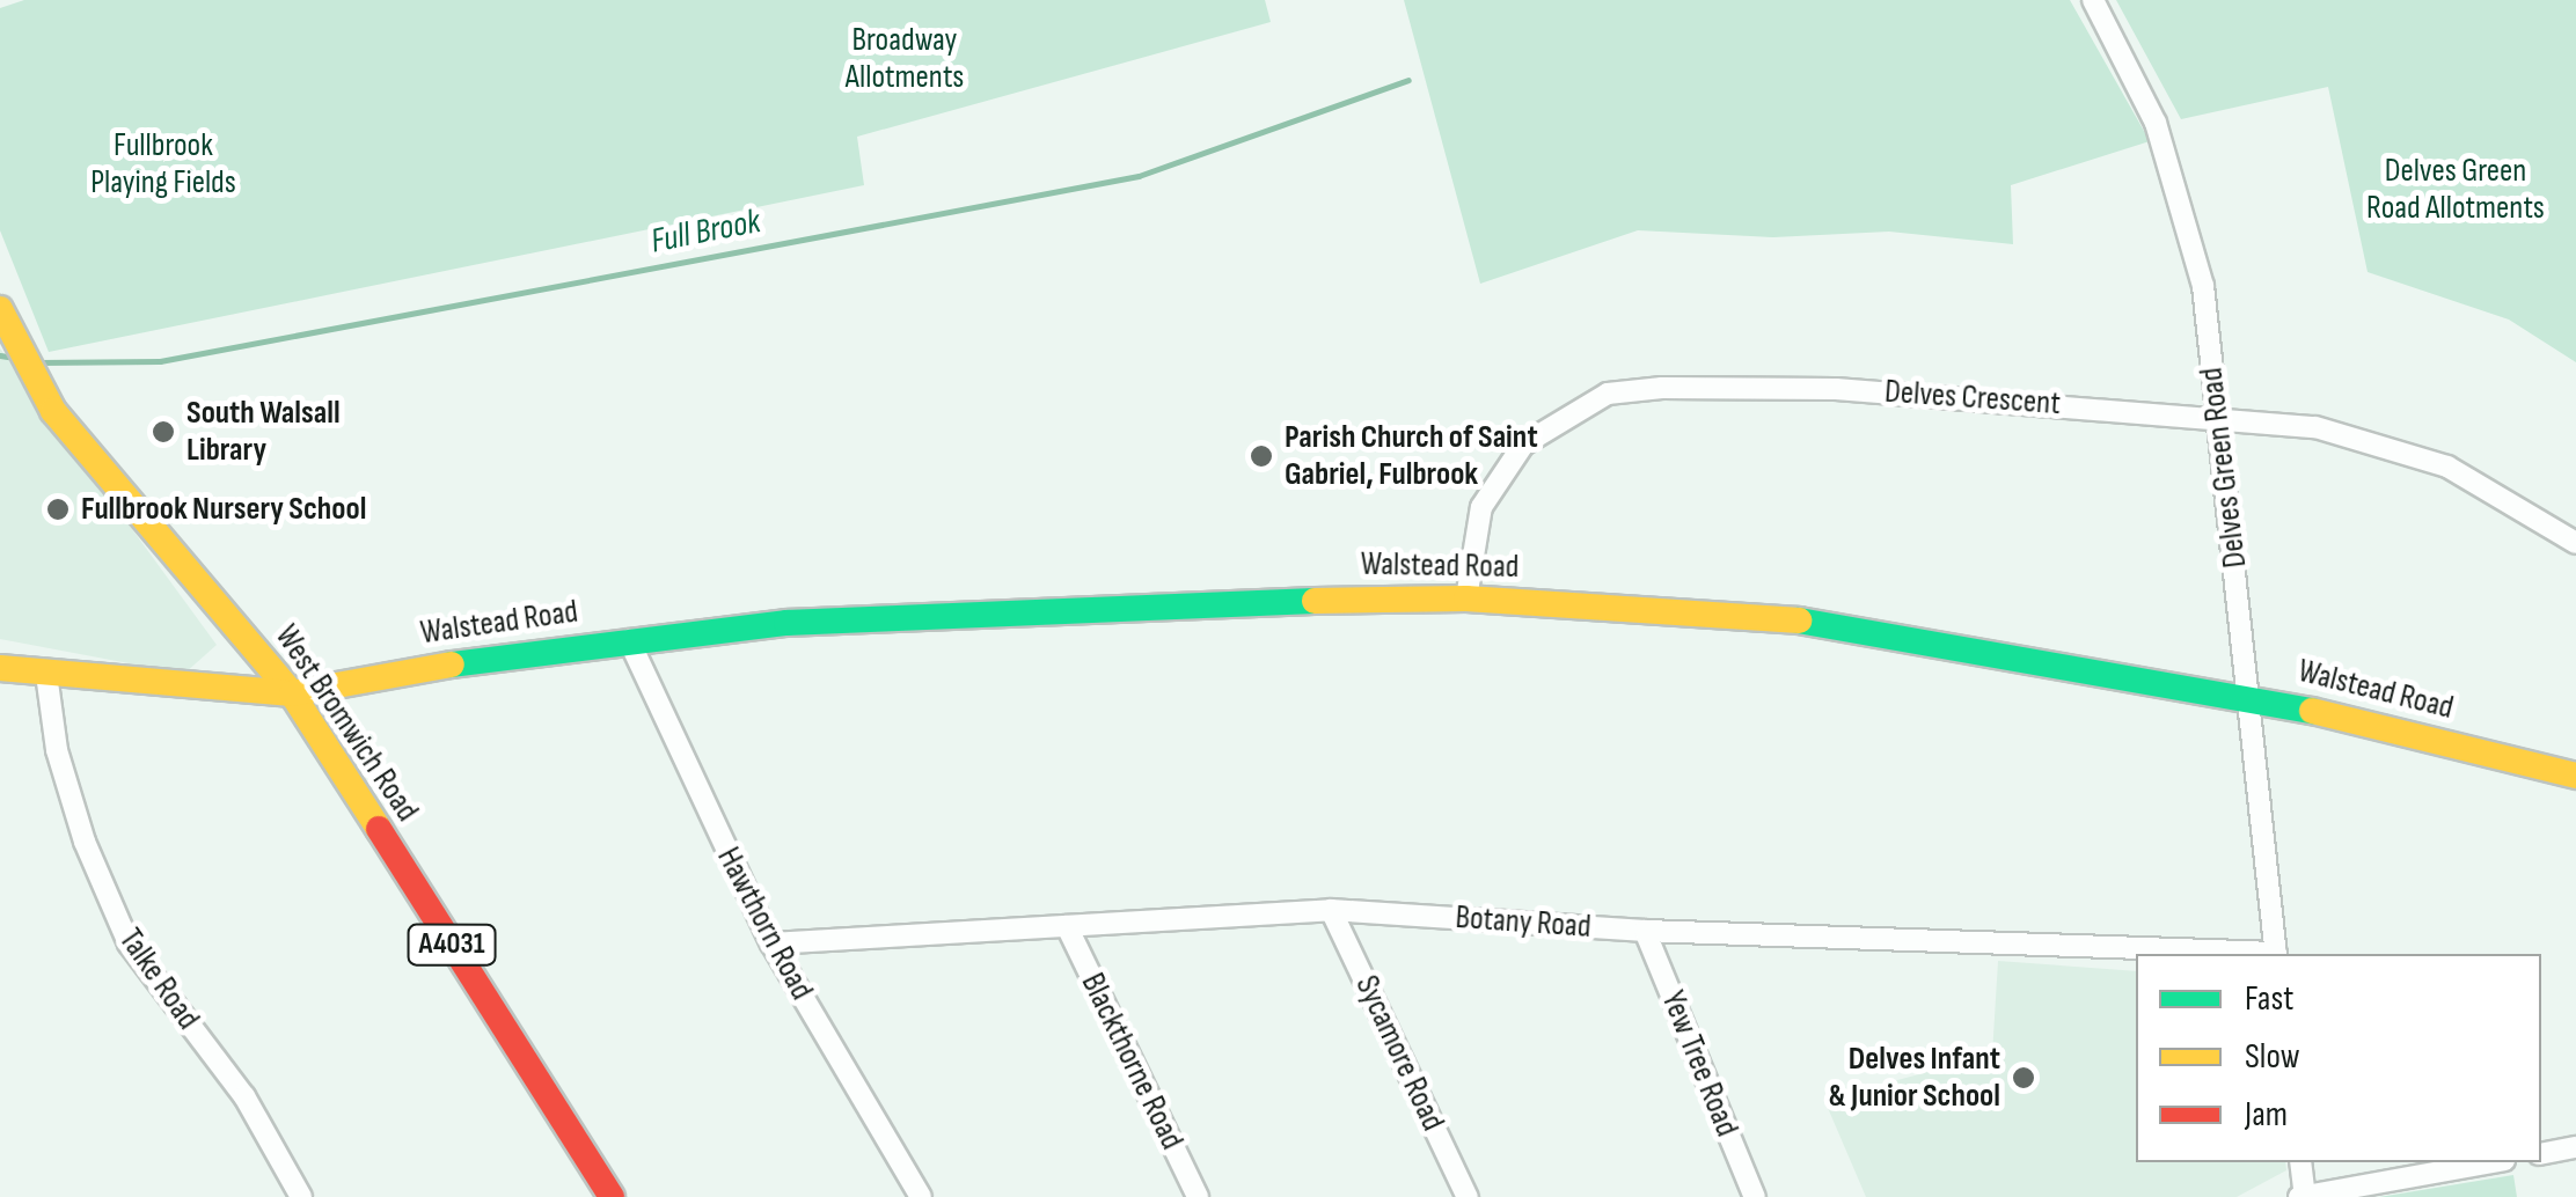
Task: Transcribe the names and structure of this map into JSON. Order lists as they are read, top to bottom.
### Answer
{
  "streets": {
    "street": [
      "Delves Crescent",
      "Delves Green Road",
      "Walstead Road",
      "West Bromwich Road",
      "Botany Road",
      "Hawthorn Road",
      "A4031",
      "Talke Road",
      "Sycamore Road",
      "Blackthorne Road",
      "Yew Tree Road"
    ]
  },
  "crossings": [
    ["Delves Crescent", "Delves Green Road"],
    ["Delves Crescent", "Walstead Road"],
    ["Delves Green Road", "Walstead Road"],
    ["Walstead Road", "West Bromwich Road"],
    ["Walstead Road", "Hawthorn Road"],
    ["Walstead Road", "Talke Road"],
    ["Botany Road", "Hawthorn Road"],
    ["Botany Road", "Sycamore Road"],
    ["Botany Road", "Blackthorne Road"],
    ["Botany Road", "Yew Tree Road"]
  ],
  "water": ["Full Brook"],
  "parks": ["Broadway Allotments", "Fullbrook Playing Fields", "Delves Green Road Allotments"],
  "places": [
    "South Walsall Library",
    "Parish Church of Saint Gabriel, Fulbrook",
    "Fullbrook Nursery School",
    "Delves Infant & Junior School"
  ],
  "legend": ["Fast", "Slow", "Jam"]
}
